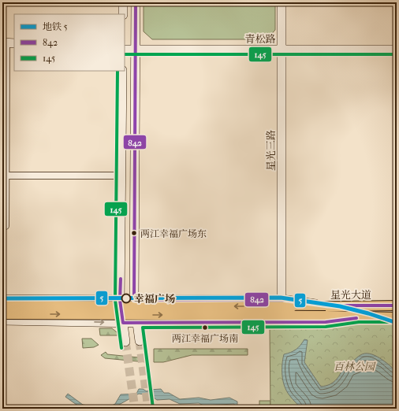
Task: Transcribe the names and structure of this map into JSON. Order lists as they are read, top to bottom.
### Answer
{
  "streets": {
    "main road": ["星光大道"],
    "street": ["青松路", "星光三路"]
  },
  "crossings": [
    ["青松路", "星光三路"]
  ],
  "parks": ["百林公园"],
  "places": ["两江幸福广场东", "幸福广场", "两江幸福广场南"],
  "lines": ["transit line 842", "transit line 145", "metro line 5"],
  "legend": ["地铁 5", "842", "145"]
}
